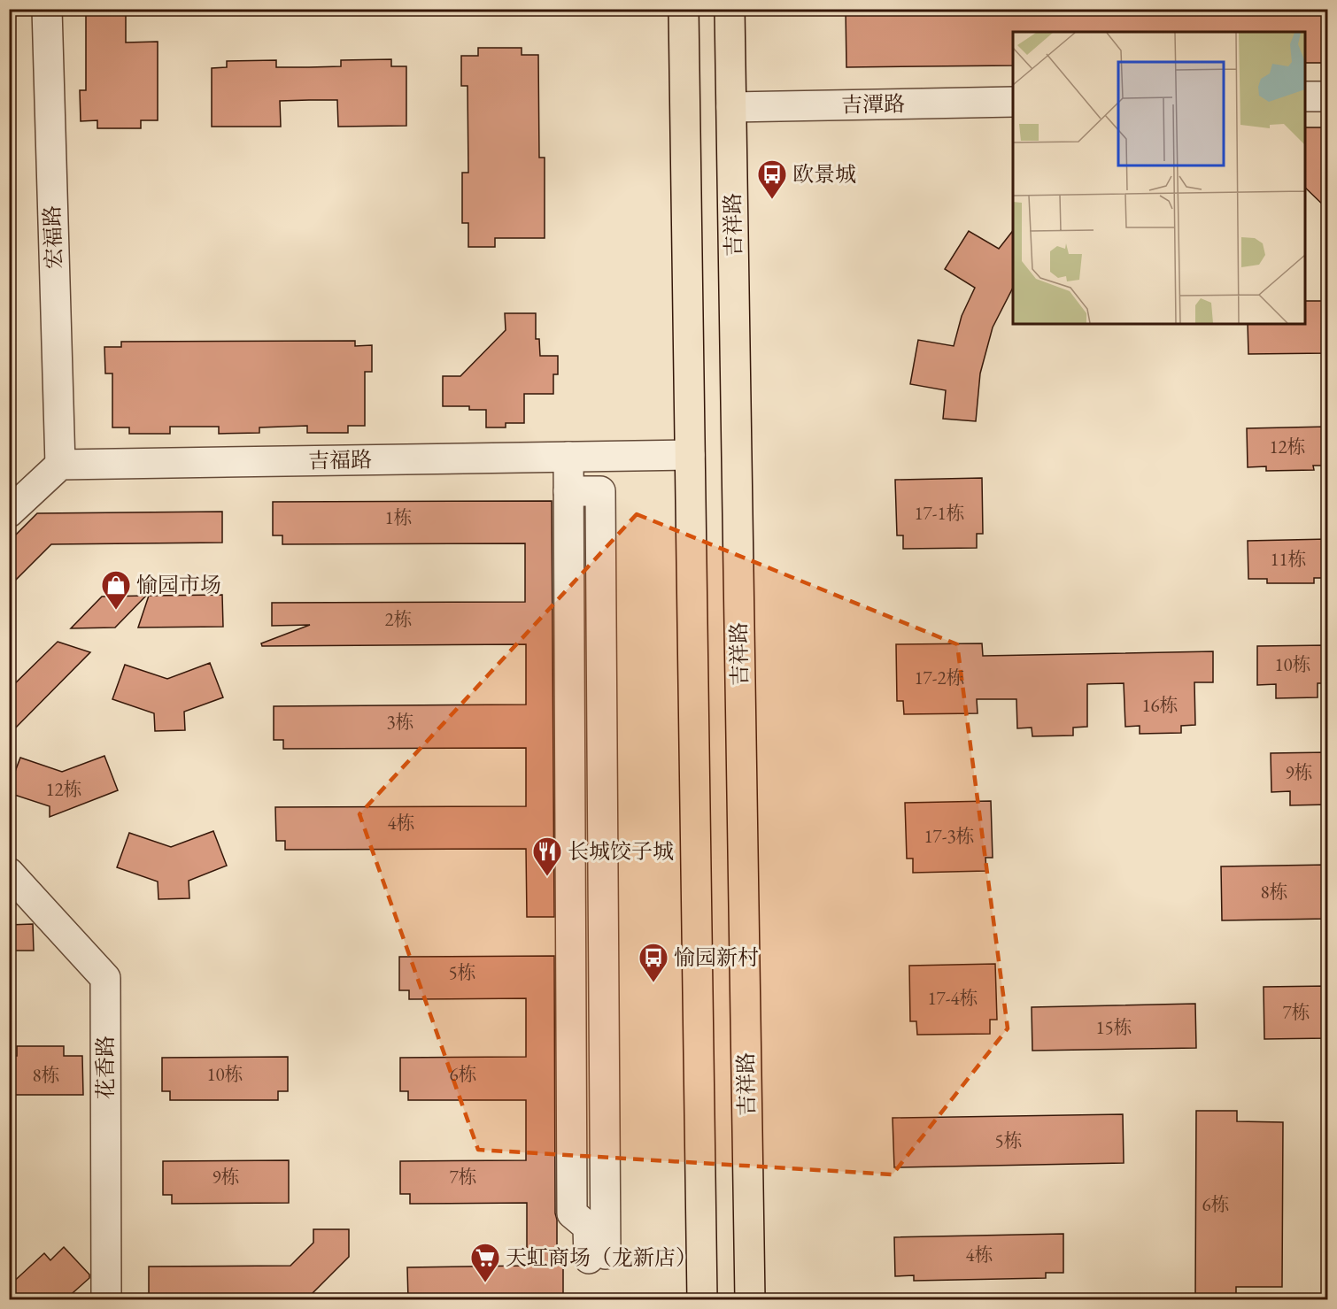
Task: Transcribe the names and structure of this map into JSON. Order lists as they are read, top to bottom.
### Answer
{
  "streets": {
    "main road": ["吉祥路"],
    "street": [
      "吉潭路",
      "宏福路",
      "吉福路",
      "花香路"
    ]
  },
  "crossings": [
    ["吉潭路", "吉祥路"],
    ["宏福路", "吉福路"]
  ],
  "places": {
    "bus stop": ["欧景城", "愉园新村"],
    "shop": ["愉园市场"],
    "restaurant": ["长城饺子城"],
    "supermarket": ["天虹商场（龙新店）"]
  },
  "house_numbers": [
    "12栋",
    "17-1栋",
    "1栋",
    "11栋",
    "2栋",
    "10栋",
    "17-2栋",
    "16栋",
    "3栋",
    "9栋",
    "12栋",
    "4栋",
    "17-3栋",
    "8栋",
    "5栋",
    "17-4栋",
    "7栋",
    "15栋",
    "10栋",
    "6栋",
    "8栋",
    "5栋",
    "9栋",
    "7栋",
    "6栋",
    "4栋"
  ]
}
